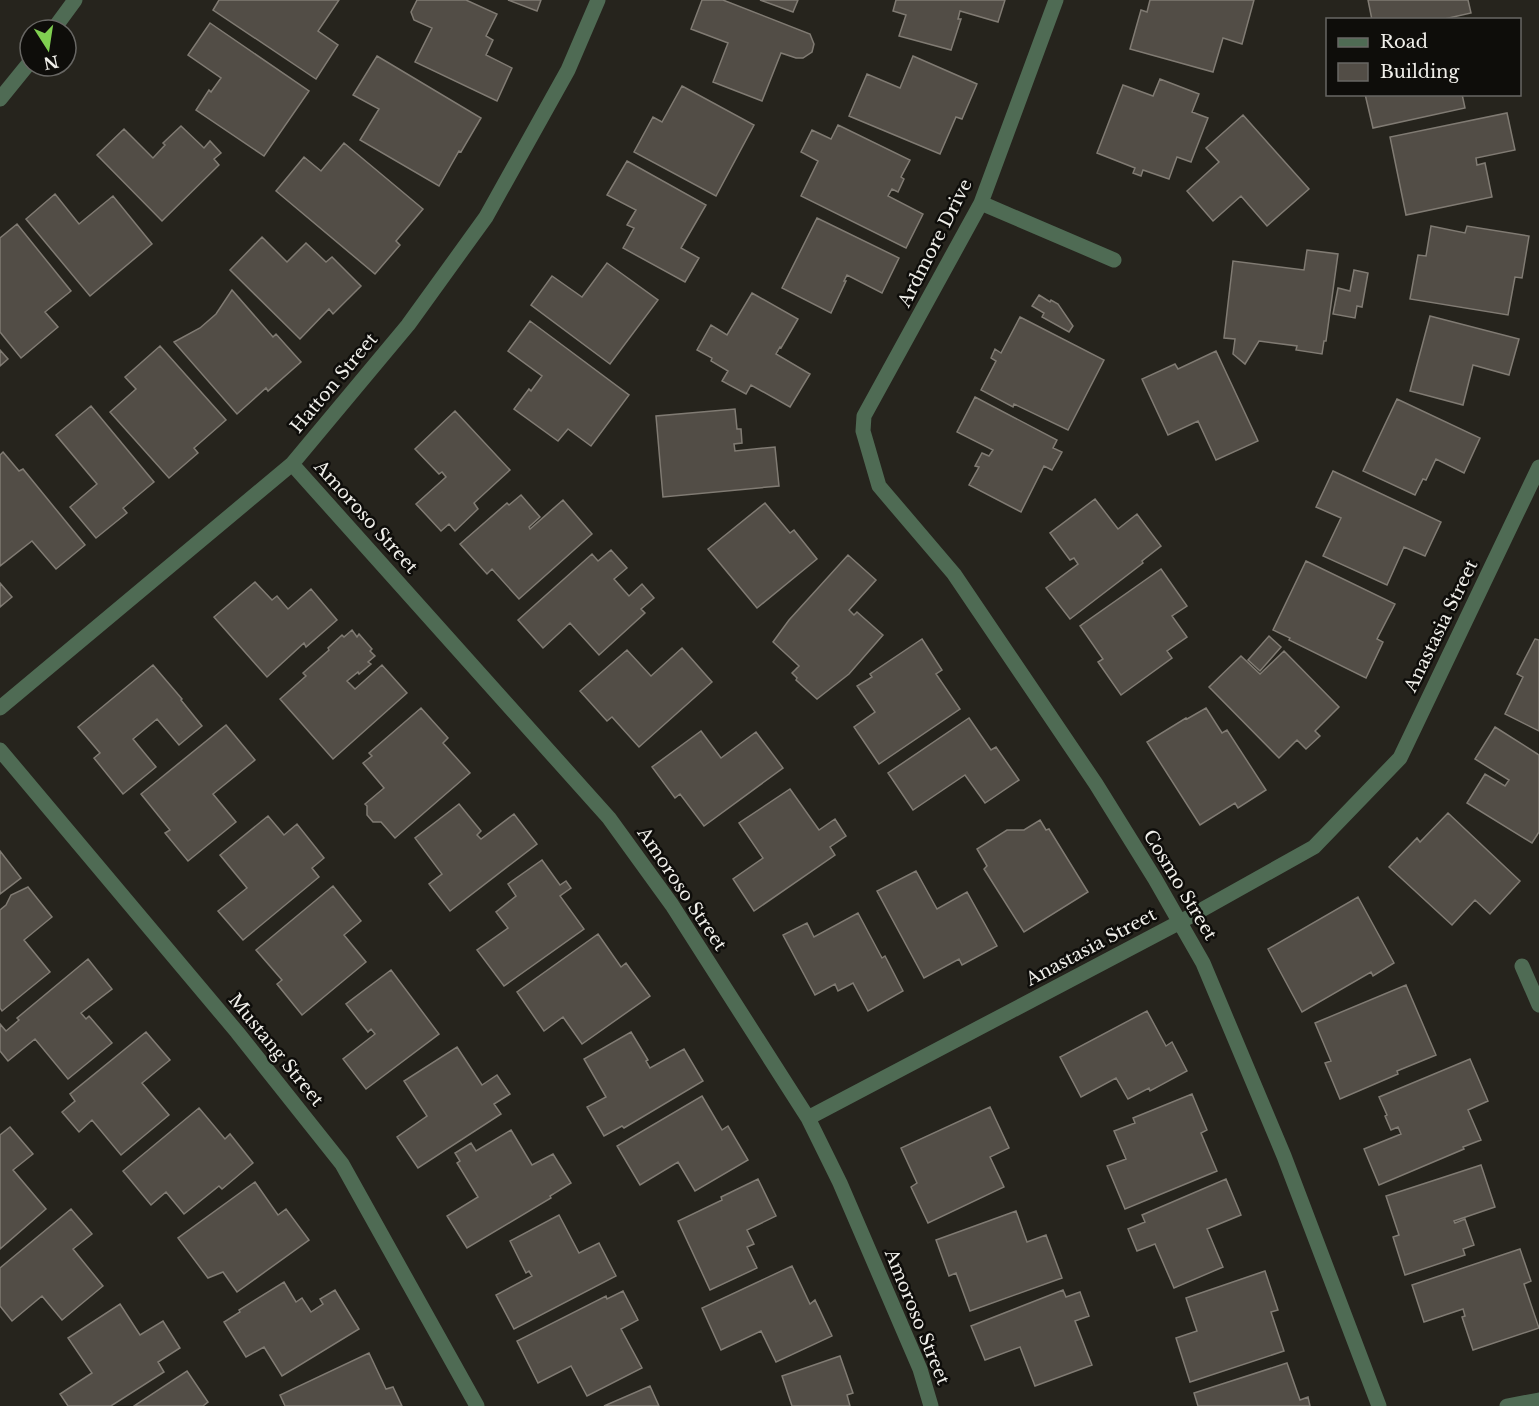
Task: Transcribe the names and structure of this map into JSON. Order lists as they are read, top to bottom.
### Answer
{
  "streets": {
    "street": [
      "Ardmore Drive",
      "Hatton Street",
      "Amoroso Street",
      "Anastasia Street",
      "Cosmo Street",
      "Mustang Street"
    ]
  },
  "crossings": [
    ["Ardmore Drive", "Cosmo Street"],
    ["Hatton Street", "Amoroso Street"],
    ["Amoroso Street", "Anastasia Street"],
    ["Anastasia Street", "Cosmo Street"]
  ],
  "legend": ["Road", "Building"],
  "north": "bottom"
}
